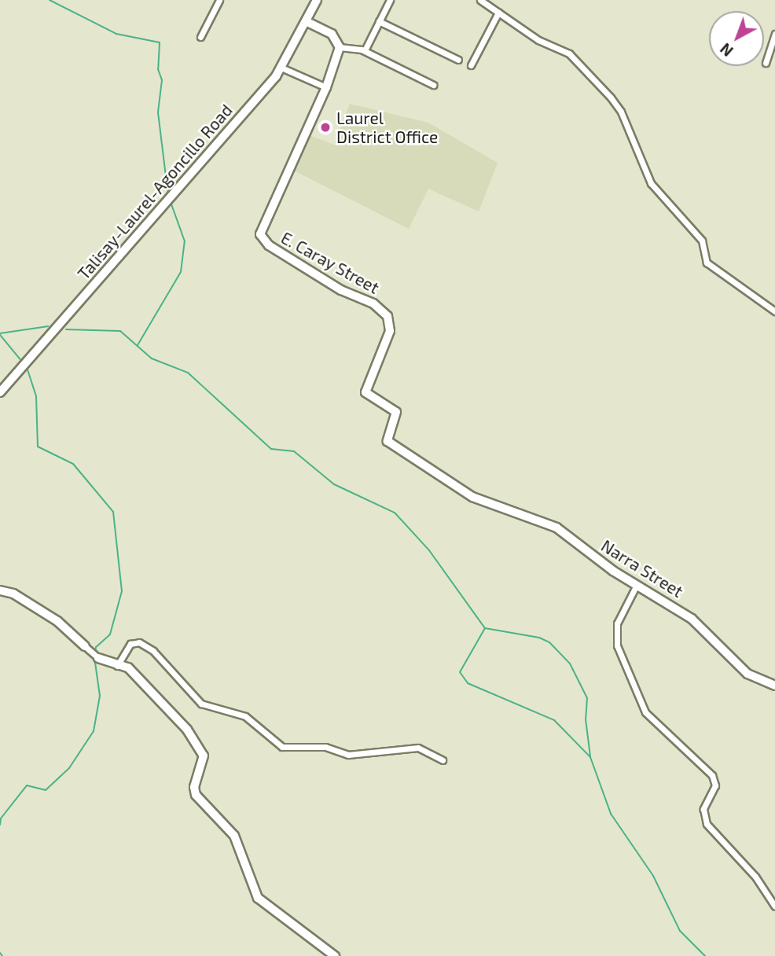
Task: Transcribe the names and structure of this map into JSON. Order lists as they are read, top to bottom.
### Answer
{
  "streets": {
    "street": ["Talisay-Laurel-Agoncillo Road", "E. Caray Street", "Narra Street"]
  },
  "crossings": [
    ["E. Caray Street", "Narra Street"]
  ],
  "places": ["Laurel District Office"],
  "north": "bottom left"
}
